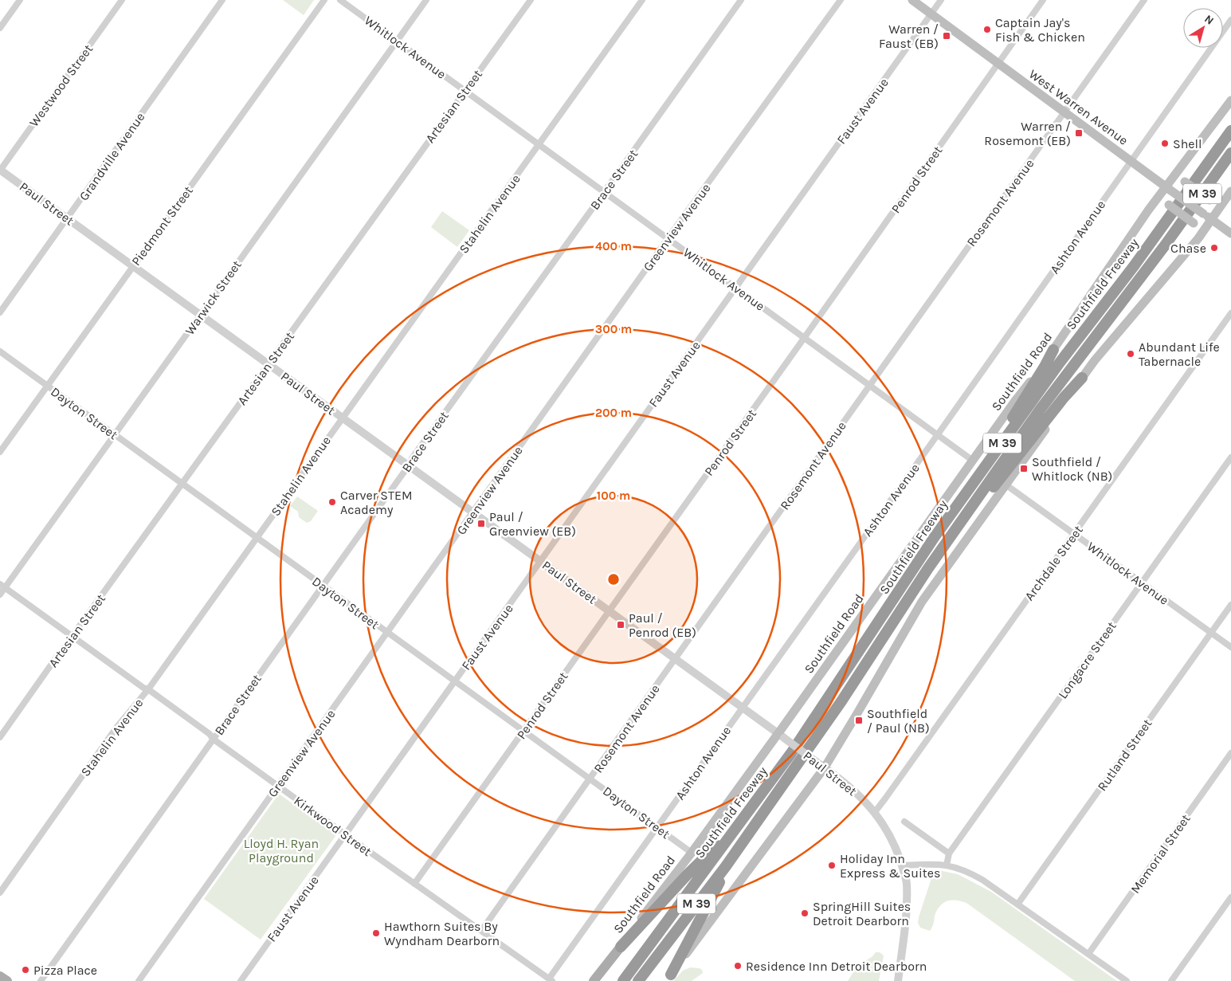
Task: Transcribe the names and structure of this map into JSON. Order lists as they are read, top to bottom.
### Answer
{
  "streets": {
    "highway": ["M 39", "Southfield Freeway"],
    "main road": ["West Warren Avenue", "Southfield Road"],
    "street": [
      "Whitlock Avenue",
      "Westwood Street",
      "Artesian Street",
      "Faust Avenue",
      "Grandville Avenue",
      "Brace Street",
      "Penrod Street",
      "Rosemont Avenue",
      "Paul Street",
      "Stahelin Avenue",
      "Piedmont Street",
      "Greenview Avenue",
      "Ashton Avenue",
      "Warwick Street",
      "Dayton Street",
      "Archdale Street",
      "Longacre Street",
      "Rutland Street",
      "Kirkwood Street",
      "Memorial Street"
    ]
  },
  "crossings": [
    ["Whitlock Avenue", "Artesian Street"],
    ["Whitlock Avenue", "Faust Avenue"],
    ["Whitlock Avenue", "Brace Street"],
    ["Whitlock Avenue", "Penrod Street"],
    ["Whitlock Avenue", "Rosemont Avenue"],
    ["Whitlock Avenue", "Stahelin Avenue"],
    ["Whitlock Avenue", "Greenview Avenue"],
    ["Whitlock Avenue", "Ashton Avenue"],
    ["Whitlock Avenue", "Warwick Street"],
    ["Whitlock Avenue", "Southfield Road"],
    ["Whitlock Avenue", "Archdale Street"],
    ["Whitlock Avenue", "Longacre Street"],
    ["Whitlock Avenue", "Rutland Street"],
    ["Westwood Street", "Paul Street"],
    ["Artesian Street", "Paul Street"],
    ["Artesian Street", "Dayton Street"],
    ["Artesian Street", "Kirkwood Street"],
    ["West Warren Avenue", "Faust Avenue"],
    ["West Warren Avenue", "Penrod Street"],
    ["West Warren Avenue", "Rosemont Avenue"],
    ["West Warren Avenue", "Ashton Avenue"],
    ["West Warren Avenue", "Southfield Road"],
    ["Faust Avenue", "Paul Street"],
    ["Faust Avenue", "Dayton Street"],
    ["Faust Avenue", "Kirkwood Street"],
    ["Grandville Avenue", "Paul Street"],
    ["Brace Street", "Paul Street"],
    ["Brace Street", "Dayton Street"],
    ["Brace Street", "Kirkwood Street"],
    ["Penrod Street", "Paul Street"],
    ["Penrod Street", "Dayton Street"],
    ["Penrod Street", "Kirkwood Street"],
    ["Rosemont Avenue", "Paul Street"],
    ["Rosemont Avenue", "Dayton Street"],
    ["Rosemont Avenue", "Kirkwood Street"],
    ["Paul Street", "Stahelin Avenue"],
    ["Paul Street", "Piedmont Street"],
    ["Paul Street", "Greenview Avenue"],
    ["Paul Street", "Ashton Avenue"],
    ["Paul Street", "Warwick Street"],
    ["Paul Street", "Southfield Road"],
    ["Paul Street", "Archdale Street"],
    ["Stahelin Avenue", "Dayton Street"],
    ["Stahelin Avenue", "Kirkwood Street"],
    ["Piedmont Street", "Dayton Street"],
    ["Greenview Avenue", "Dayton Street"],
    ["Greenview Avenue", "Kirkwood Street"],
    ["Ashton Avenue", "Dayton Street"],
    ["Ashton Avenue", "Kirkwood Street"],
    ["Warwick Street", "Dayton Street"],
    ["Warwick Street", "Kirkwood Street"],
    ["Southfield Road", "Dayton Street"]
  ],
  "parks": ["Lloyd H. Ryan Playground"],
  "places": {
    "other": [
      "Captain Jay's Fish & Chicken",
      "Shell",
      "Chase",
      "Abundant Life Tabernacle",
      "Carver STEM Academy",
      "Holiday Inn Express & Suites",
      "SpringHill Suites Detroit Dearborn",
      "Hawthorn Suites By Wyndham Dearborn",
      "Residence Inn Detroit Dearborn",
      "Pizza Place"
    ],
    "transit": [
      "Warren / Faust (EB)",
      "Warren / Rosemont (EB)",
      "Southfield / Whitlock (NB)",
      "Paul / Greenview (EB)",
      "Paul / Penrod (EB)",
      "Southfield / Paul (NB)"
    ]
  },
  "north": "top right",
  "rings": [
    "400 m",
    "300 m",
    "200 m",
    "100 m"
  ]
}
